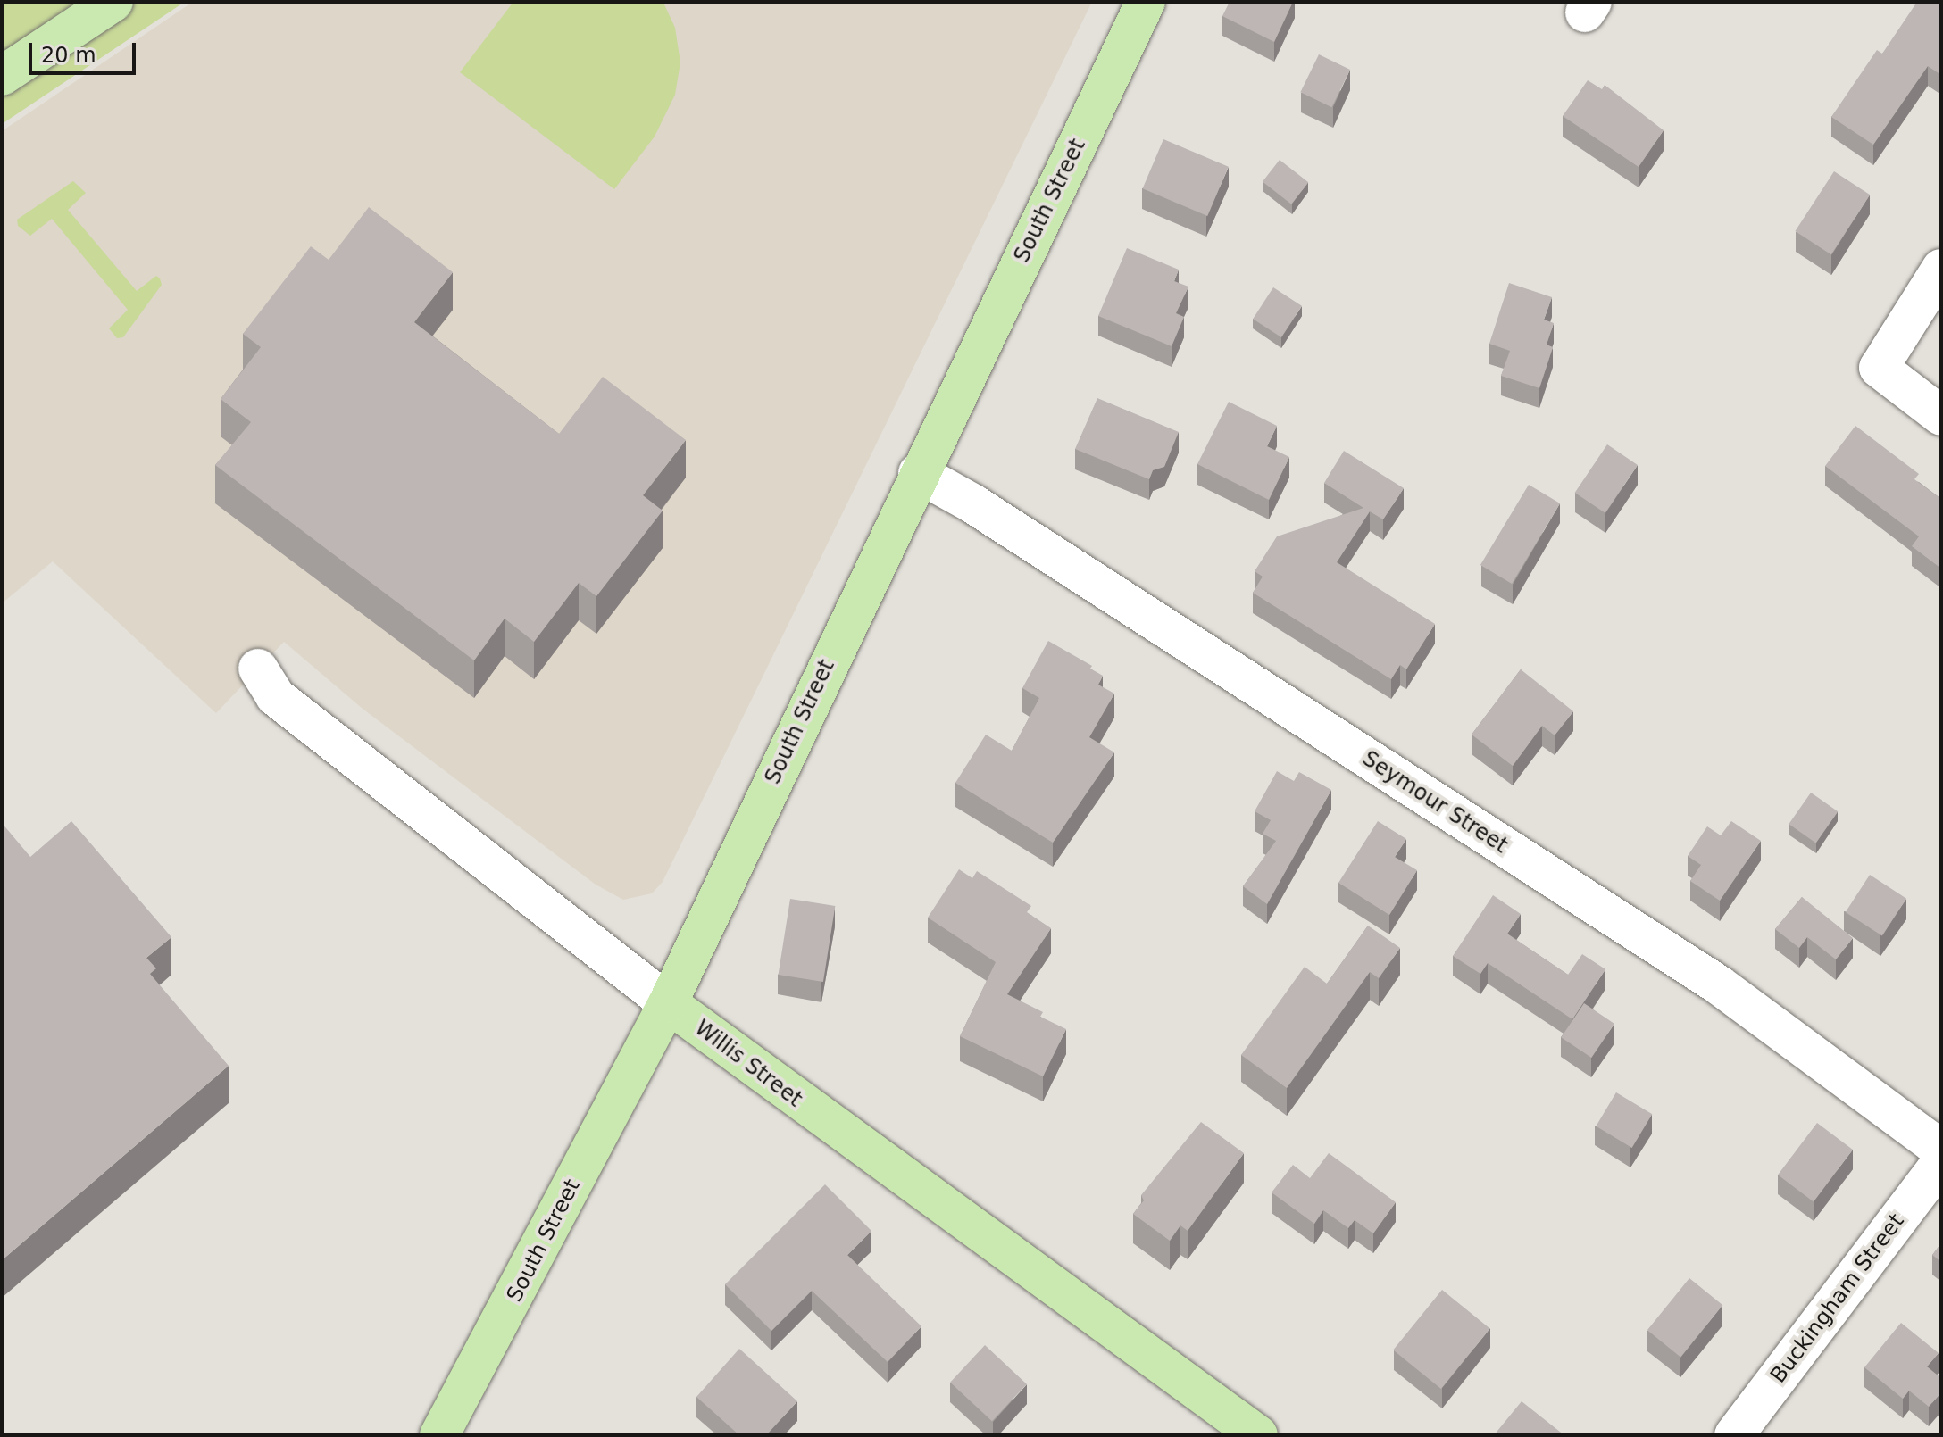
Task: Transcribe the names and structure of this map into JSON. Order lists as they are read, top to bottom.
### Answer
{
  "streets": {
    "main road": ["South Street", "Willis Street"],
    "street": ["Seymour Street", "Buckingham Street"]
  },
  "crossings": [
    ["South Street", "Seymour Street"],
    ["South Street", "Willis Street"]
  ],
  "scale_bar": "20 m"
}
